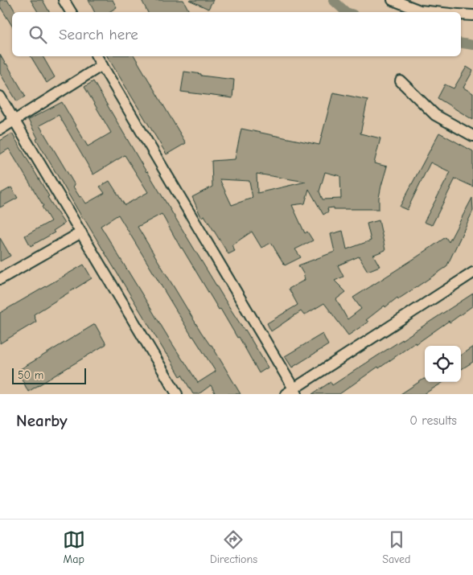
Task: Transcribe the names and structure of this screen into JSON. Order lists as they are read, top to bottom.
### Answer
{
  "scale_bar": "50 m",
  "page": {
    "search": "Search here",
    "scale": "50 m",
    "heading": ["Nearby", "0 results"],
    "nav": ["Map", "Directions", "Saved"]
  }
}
